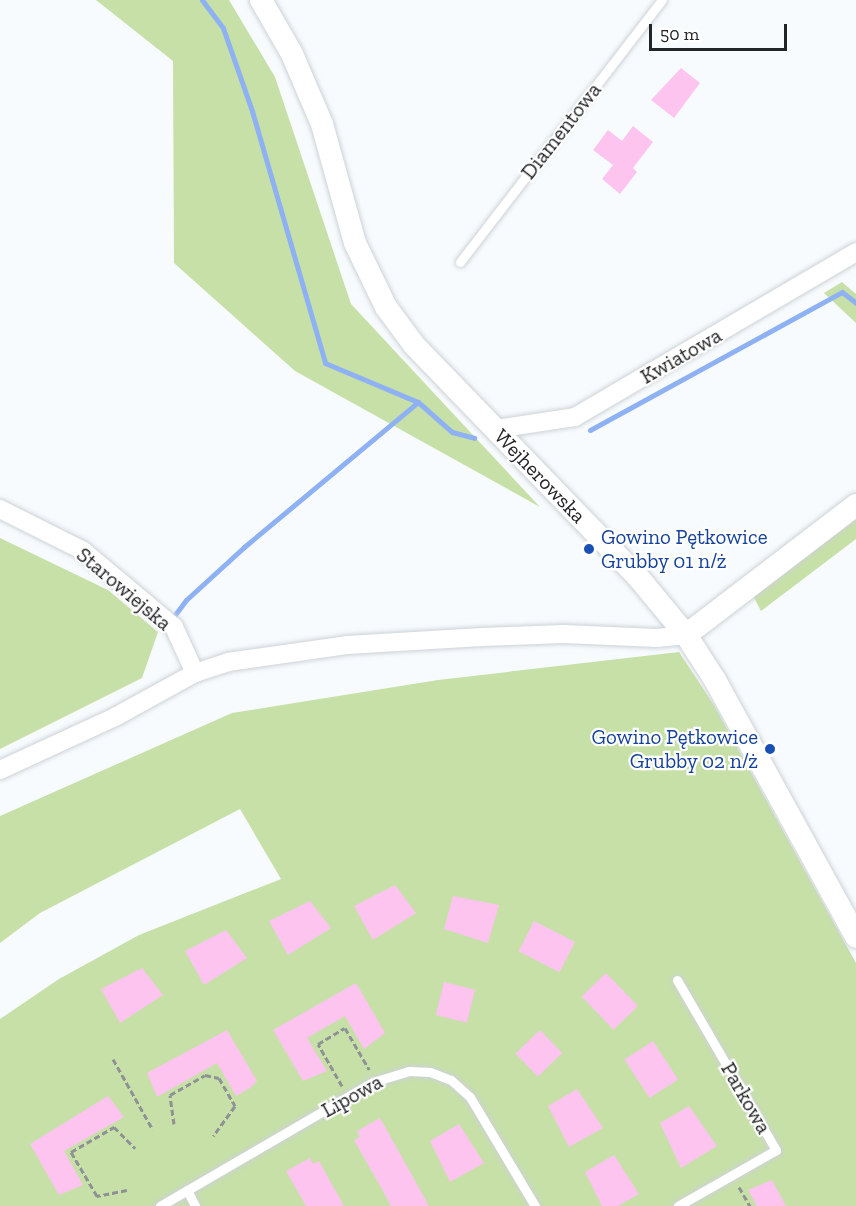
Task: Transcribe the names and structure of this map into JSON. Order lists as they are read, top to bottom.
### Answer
{
  "streets": {
    "street": ["Kwiatowa", "Wejherowska", "Starowiejska"],
    "lane": ["Diamentowa", "Lipowa", "Parkowa"]
  },
  "crossings": [
    ["Kwiatowa", "Wejherowska"]
  ],
  "places": ["Gowino Pętkowice Grubby 01 n/ż", "Gowino Pętkowice Grubby 02 n/ż"],
  "scale_bar": "50 m"
}
